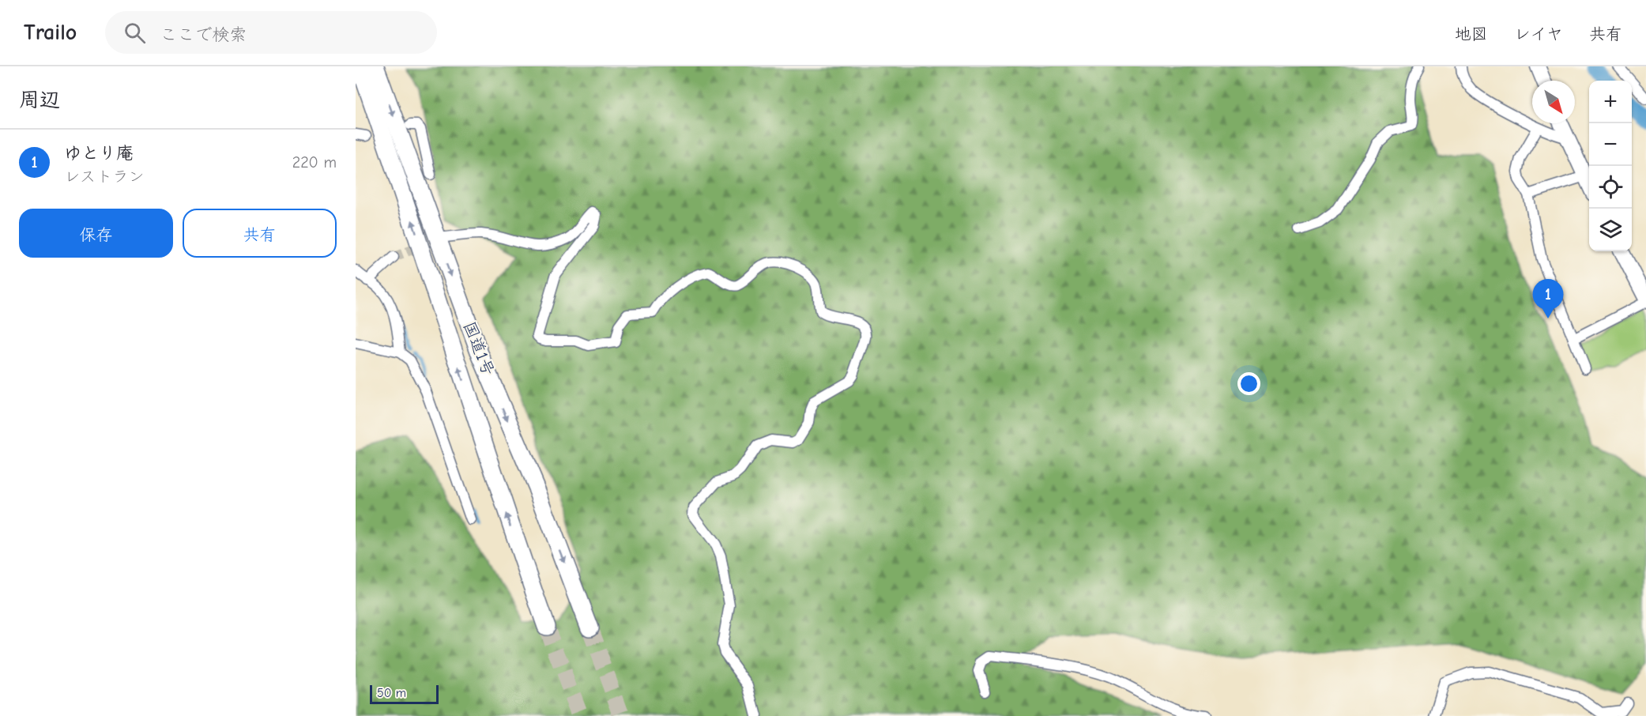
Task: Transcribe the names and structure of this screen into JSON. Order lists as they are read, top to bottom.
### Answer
{
  "streets": {
    "highway": ["国道1号"]
  },
  "scale_bar": "50 m",
  "north": "bottom right",
  "page": {
    "header": "Trailo",
    "search": "ここで検索",
    "nav": ["地図", "レイヤ", "共有"],
    "heading": "周辺",
    "map_buttons": ["+", "−"],
    "list": [
      {
        "mark": "1",
        "name": "ゆとり庵",
        "note": "レストラン",
        "value": "220 m"
      }
    ],
    "buttons": ["保存", "共有"],
    "pins": "1",
    "scale": "50 m"
  }
}
